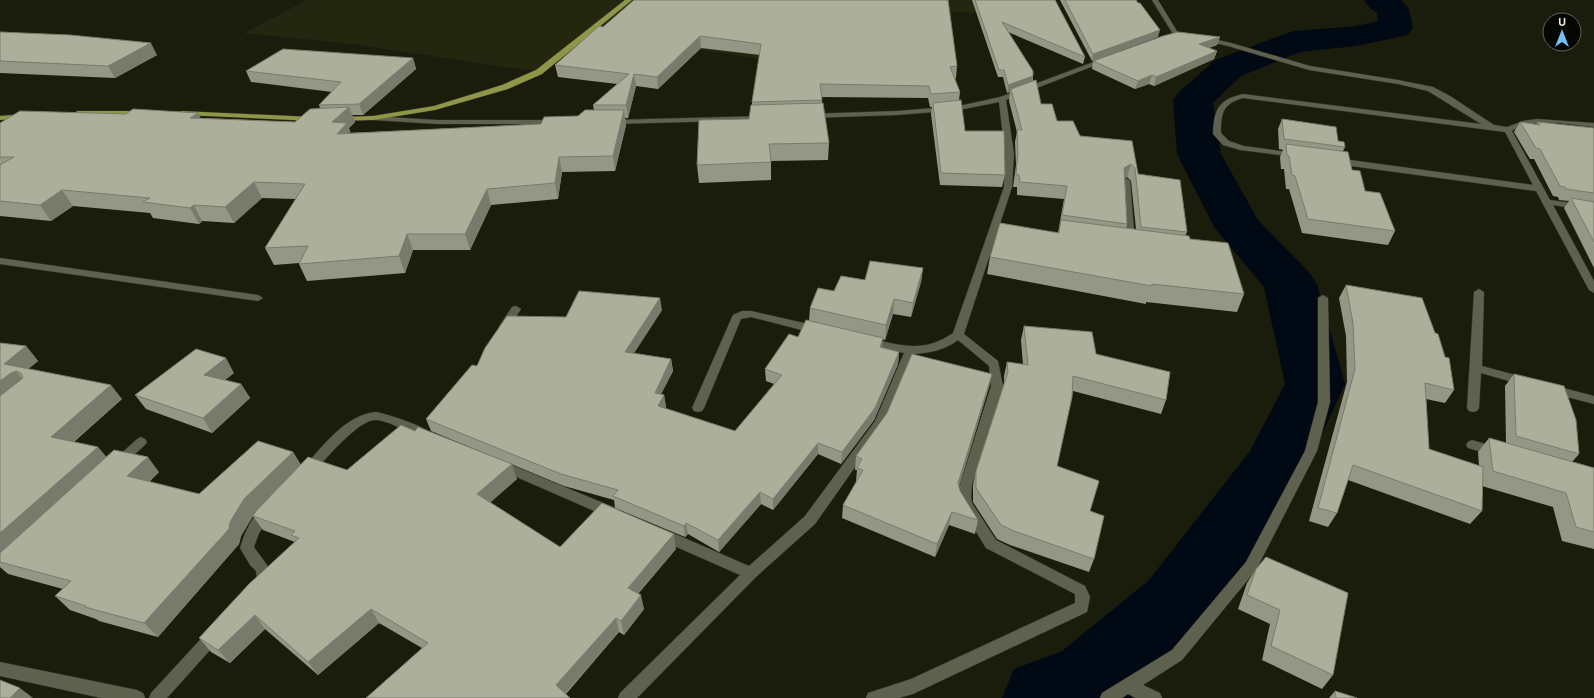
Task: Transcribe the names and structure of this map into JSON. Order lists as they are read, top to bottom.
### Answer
{
  "north": "top"
}
